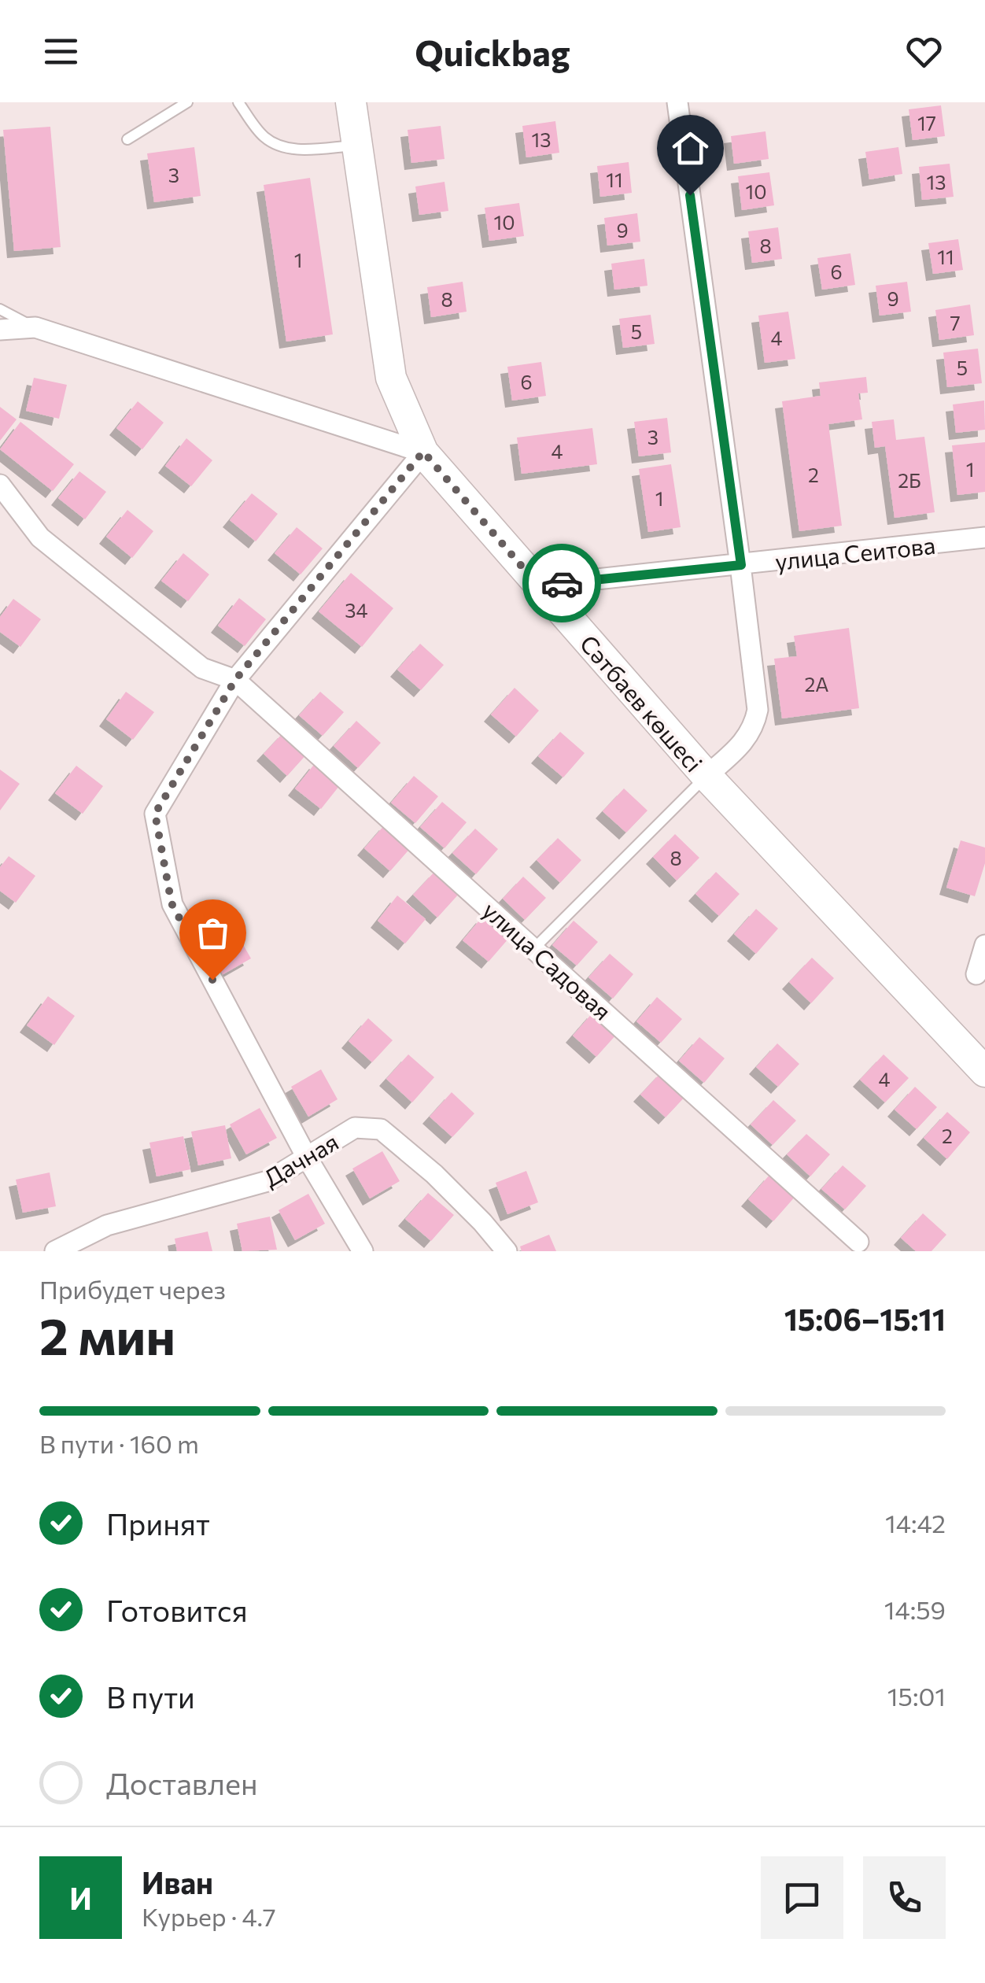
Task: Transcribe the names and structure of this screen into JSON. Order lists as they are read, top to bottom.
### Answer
{
  "streets": {
    "main road": ["Сәтбаев көшесі"],
    "street": ["улица Сеитова", "улица Садовая", "Дачная"]
  },
  "crossings": [
    ["улица Сеитова", "Сәтбаев көшесі"]
  ],
  "house_numbers": [
    "17",
    "13",
    "3",
    "11",
    "13",
    "10",
    "10",
    "9",
    "8",
    "11",
    "1",
    "6",
    "9",
    "8",
    "7",
    "5",
    "4",
    "5",
    "6",
    "3",
    "4",
    "1",
    "2",
    "2Б",
    "1",
    "34",
    "2А",
    "8",
    "4",
    "2"
  ],
  "page": {
    "header": "Quickbag",
    "heading": ["2 мин", "Прибудет через", "15:06–15:11"],
    "panel": ["Иван", "Курьер · 4.7"],
    "bar": "В пути · 160 m",
    "list": [
      ["Принят", "14:42"],
      ["Готовится", "14:59"],
      ["В пути", "15:01"],
      "Доставлен"
    ],
    "round": "И"
  }
}
